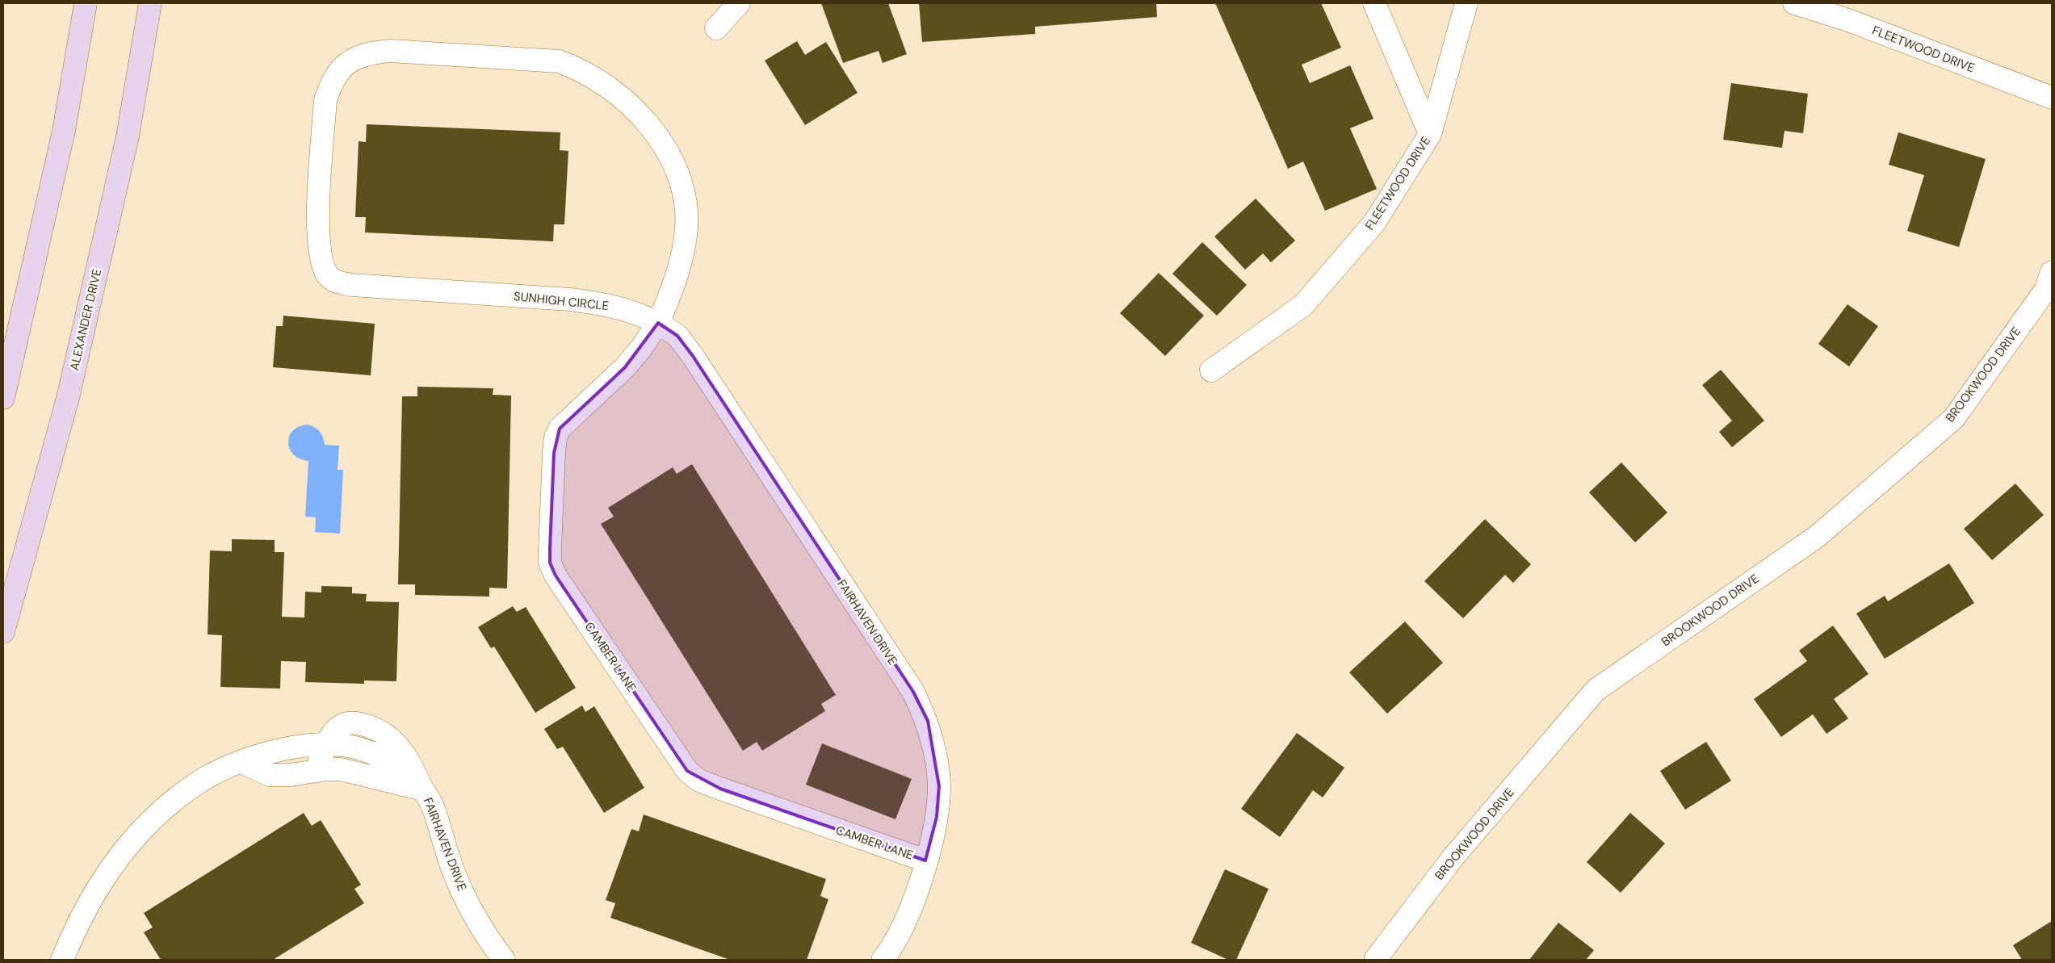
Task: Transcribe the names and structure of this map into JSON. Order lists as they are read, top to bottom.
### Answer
{
  "streets": {
    "main road": ["ALEXANDER DRIVE"],
    "street": [
      "FLEETWOOD DRIVE",
      "SUNHIGH CIRCLE",
      "BROOKWOOD DRIVE",
      "FAIRHAVEN DRIVE",
      "CAMBER LANE"
    ]
  },
  "crossings": [
    ["SUNHIGH CIRCLE", "FAIRHAVEN DRIVE"],
    ["SUNHIGH CIRCLE", "CAMBER LANE"],
    ["FAIRHAVEN DRIVE", "CAMBER LANE"]
  ]
}
